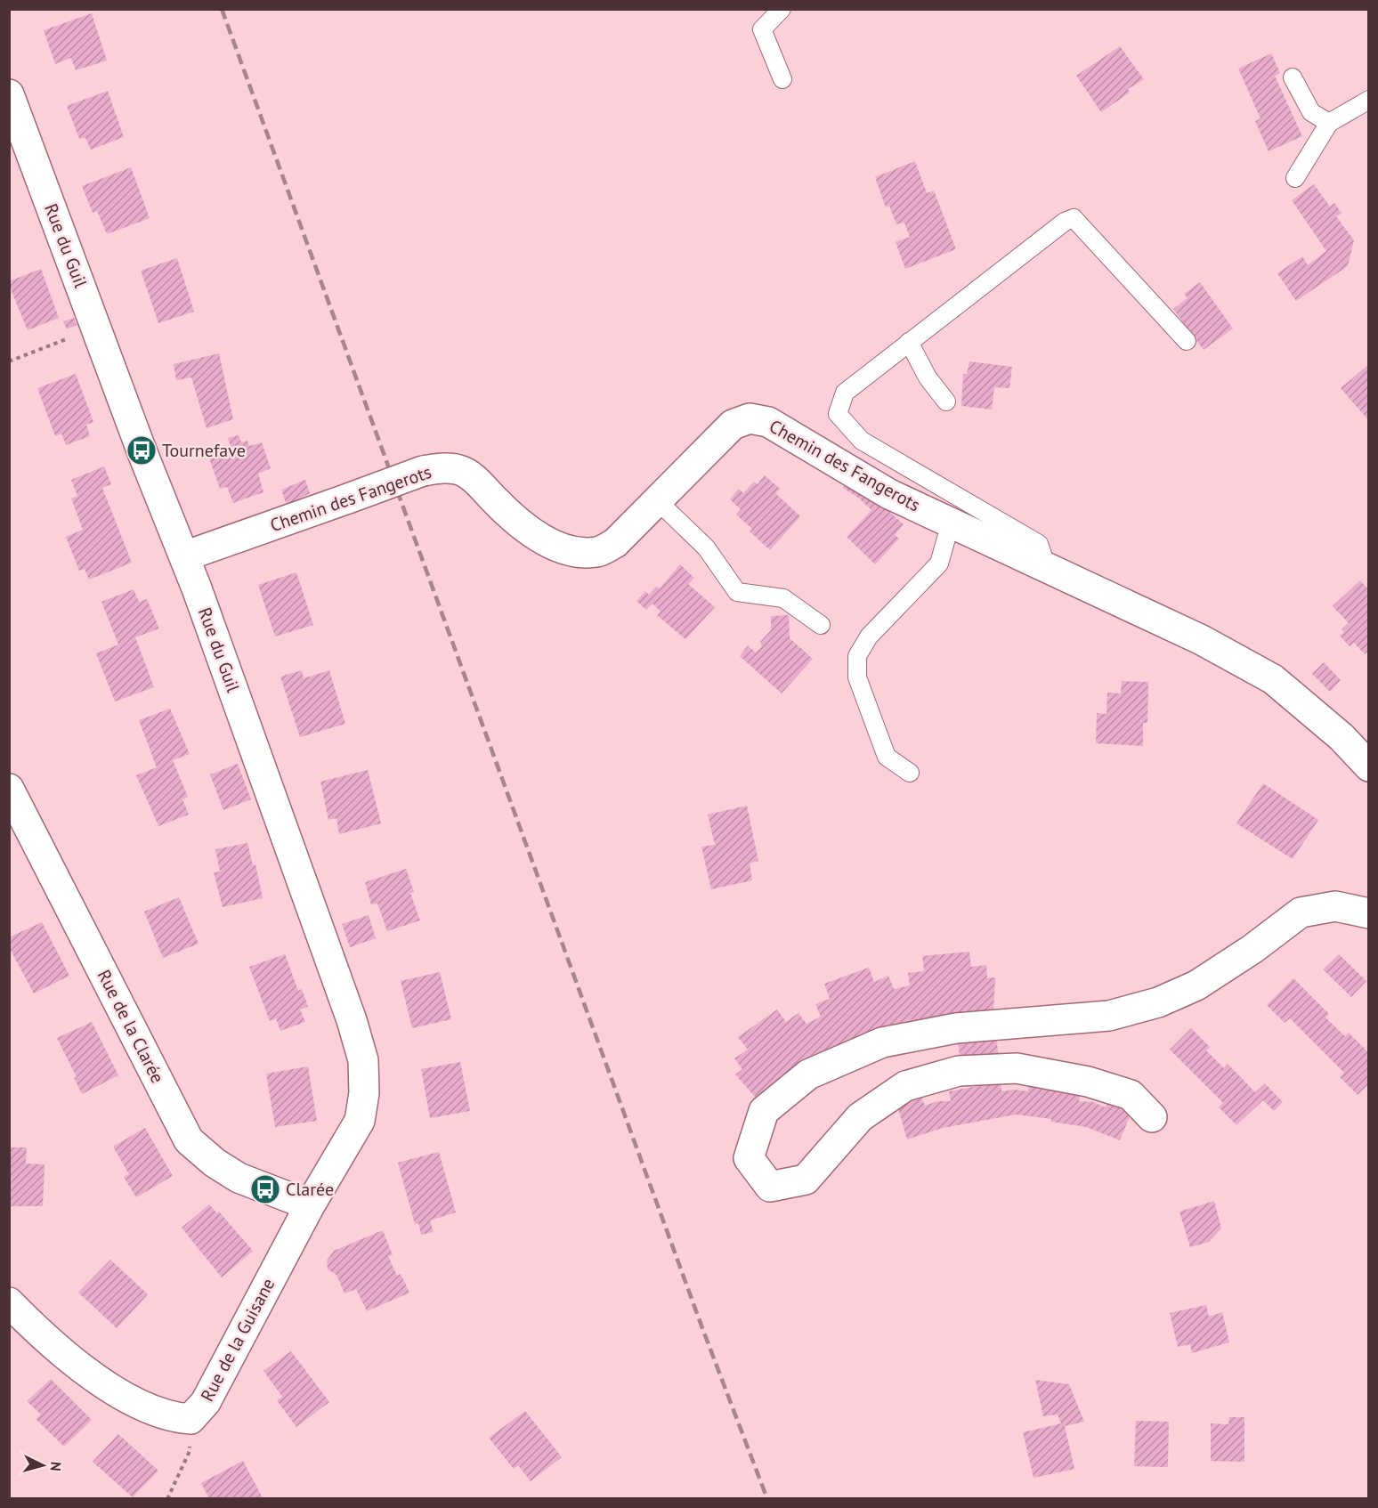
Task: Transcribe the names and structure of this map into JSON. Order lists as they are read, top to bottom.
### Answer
{
  "streets": {
    "street": [
      "Rue du Guil",
      "Chemin des Fangerots",
      "Rue de la Clarée",
      "Rue de la Guisane"
    ]
  },
  "crossings": [
    ["Rue du Guil", "Chemin des Fangerots"],
    ["Rue du Guil", "Rue de la Clarée"],
    ["Rue du Guil", "Rue de la Guisane"],
    ["Rue de la Clarée", "Rue de la Guisane"]
  ],
  "places": {
    "bus stop": ["Tournefave", "Clarée"]
  },
  "north": "right"
}
